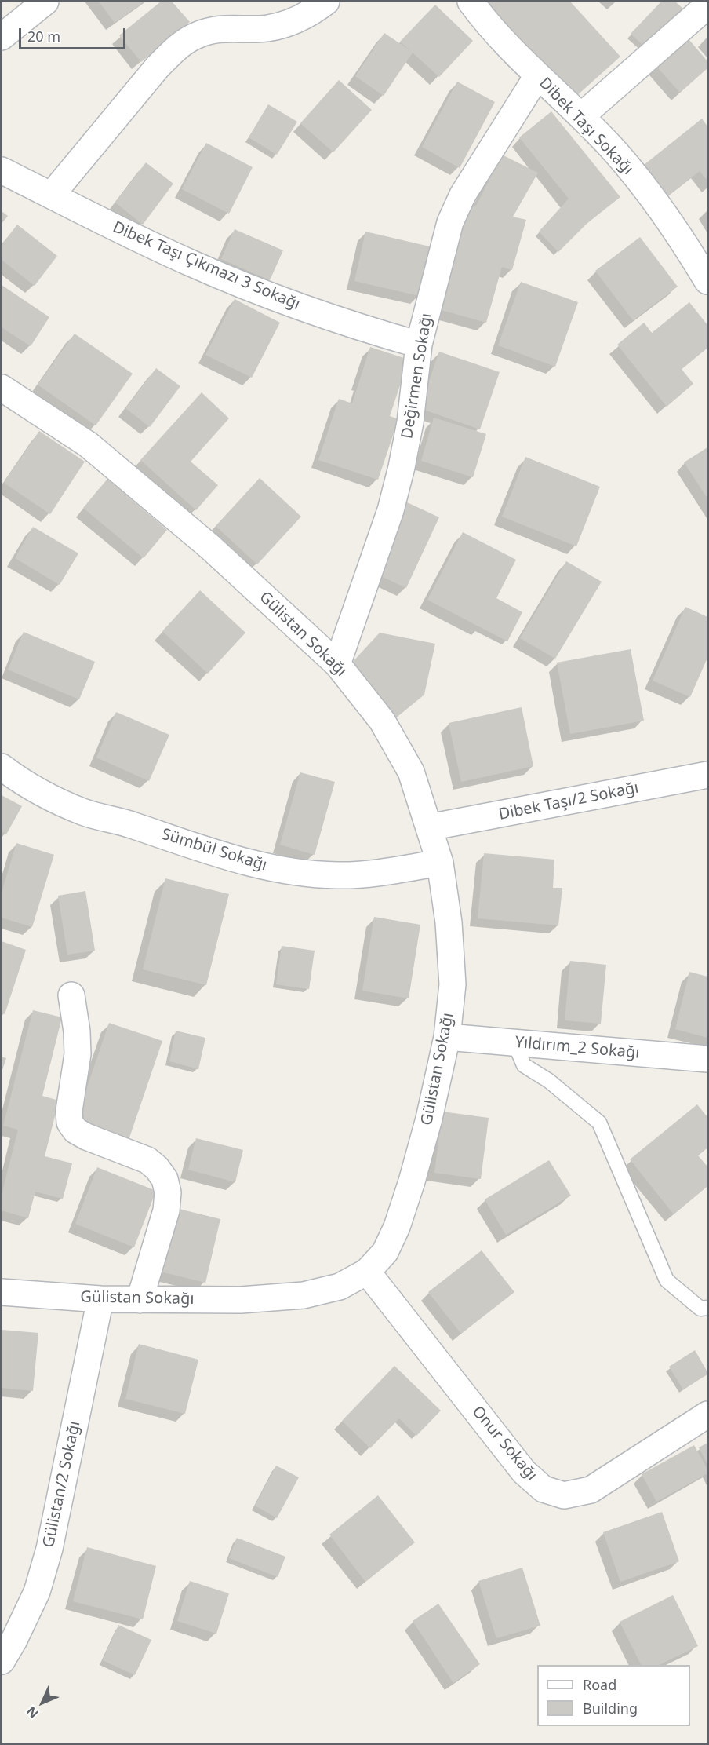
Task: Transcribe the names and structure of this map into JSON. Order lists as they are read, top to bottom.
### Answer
{
  "streets": {
    "street": [
      "Dibek Taşı Sokağı",
      "Dibek Taşı Çıkmazı 3 Sokağı",
      "Değirmen Sokağı",
      "Gülistan Sokağı",
      "Dibek Taşı/2 Sokağı",
      "Sümbül Sokağı",
      "Yıldırım_2 Sokağı",
      "Onur Sokağı",
      "Gülistan/2 Sokağı"
    ]
  },
  "crossings": [
    ["Dibek Taşı Sokağı", "Değirmen Sokağı"],
    ["Dibek Taşı Çıkmazı 3 Sokağı", "Değirmen Sokağı"],
    ["Değirmen Sokağı", "Gülistan Sokağı"],
    ["Gülistan Sokağı", "Dibek Taşı/2 Sokağı"],
    ["Gülistan Sokağı", "Sümbül Sokağı"],
    ["Gülistan Sokağı", "Yıldırım_2 Sokağı"],
    ["Gülistan Sokağı", "Onur Sokağı"],
    ["Gülistan Sokağı", "Gülistan/2 Sokağı"]
  ],
  "legend": ["Road", "Building"],
  "scale_bar": "20 m",
  "north": "bottom left"
}
